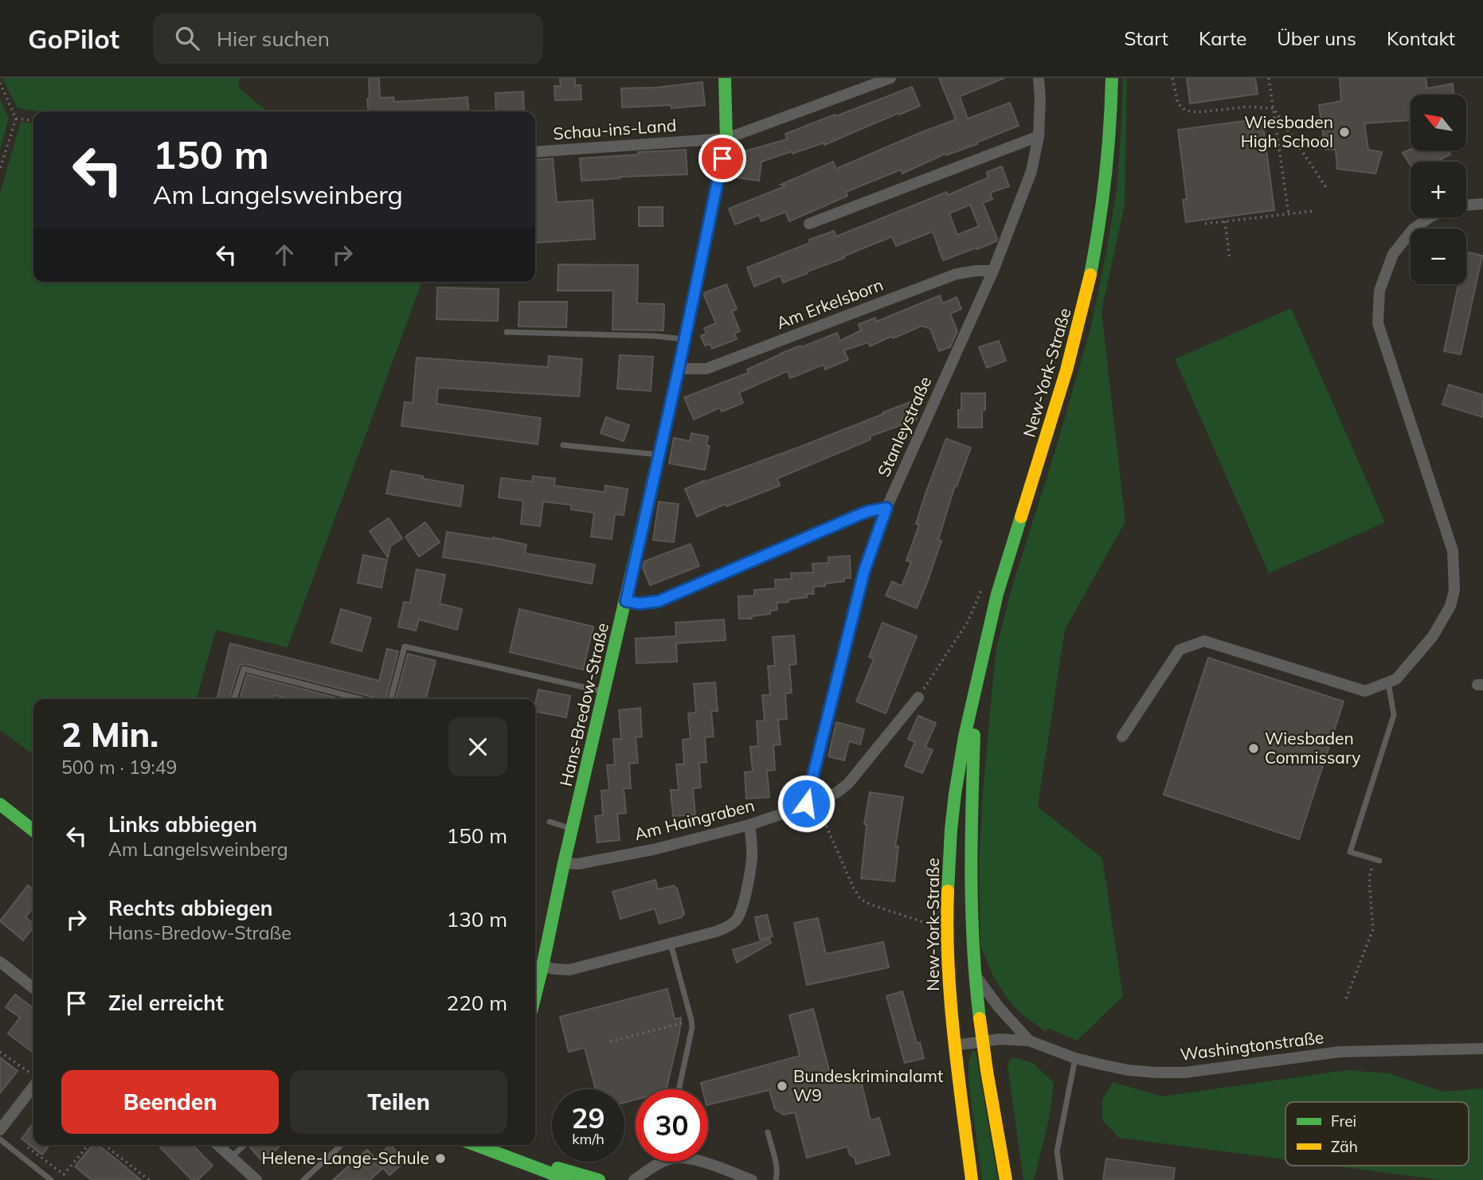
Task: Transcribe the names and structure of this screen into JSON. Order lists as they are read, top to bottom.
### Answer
{
  "streets": {
    "main road": ["New-York-Straße", "Hans-Bredow-Straße"],
    "street": [
      "Schau-ins-Land",
      "Am Erkelsborn",
      "Stanleystraße",
      "Am Haingraben",
      "Washingtonstraße"
    ]
  },
  "crossings": [
    ["Schau-ins-Land", "Hans-Bredow-Straße"],
    ["Am Erkelsborn", "Stanleystraße"],
    ["Am Erkelsborn", "Hans-Bredow-Straße"],
    ["New-York-Straße", "Washingtonstraße"],
    ["Stanleystraße", "Am Haingraben"],
    ["Hans-Bredow-Straße", "Am Haingraben"]
  ],
  "places": [
    "Wiesbaden High School",
    "Wiesbaden Commissary",
    "Bundeskriminalamt W9",
    "Helene-Lange-Schule"
  ],
  "legend": ["Frei", "Zäh"],
  "north": "top left",
  "page": {
    "header": "GoPilot",
    "search": "Hier suchen",
    "nav": [
      "Start",
      "Karte",
      "Über uns",
      "Kontakt"
    ],
    "map_buttons": ["+", "−"],
    "turn": ["150 m", "Am Langelsweinberg"],
    "heading": ["2 Min.", "500 m · 19:49"],
    "list": [
      {
        "name": "Links abbiegen",
        "note": "Am Langelsweinberg",
        "value": "150 m"
      },
      {
        "name": "Rechts abbiegen",
        "note": "Hans-Bredow-Straße",
        "value": "130 m"
      },
      {
        "name": "Ziel erreicht",
        "value": "220 m"
      }
    ],
    "buttons": ["Beenden", "Teilen"],
    "speed": "29 km/h",
    "limit": "30"
  }
}
